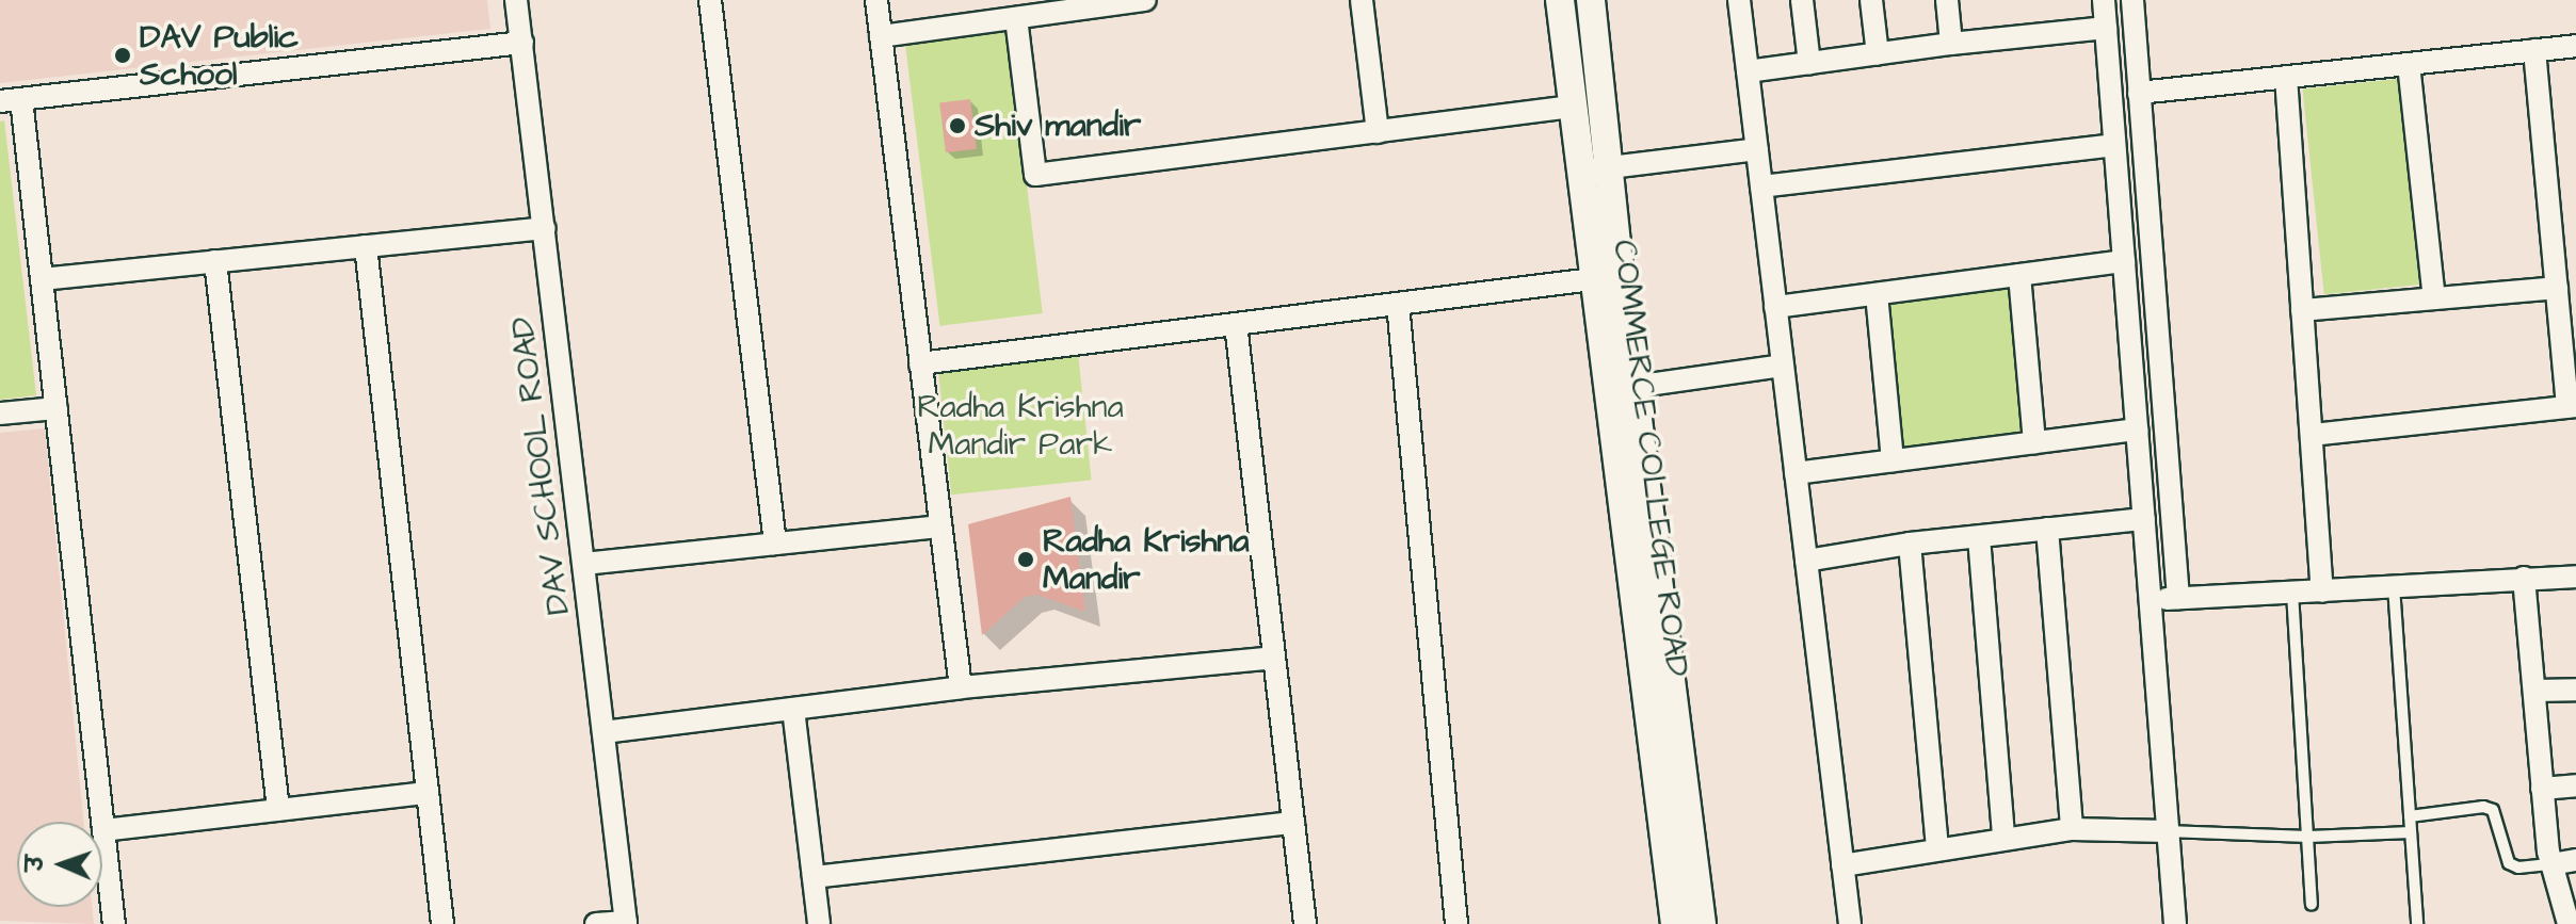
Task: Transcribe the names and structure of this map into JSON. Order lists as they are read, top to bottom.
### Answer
{
  "streets": {
    "street": ["COMMERCE COLLEGE ROAD", "DAV SCHOOL ROAD"]
  },
  "parks": ["Radha Krishna Mandir Park"],
  "places": ["DAV Public School", "Shiv mandir", "Radha Krishna Mandir"],
  "north": "left"
}
